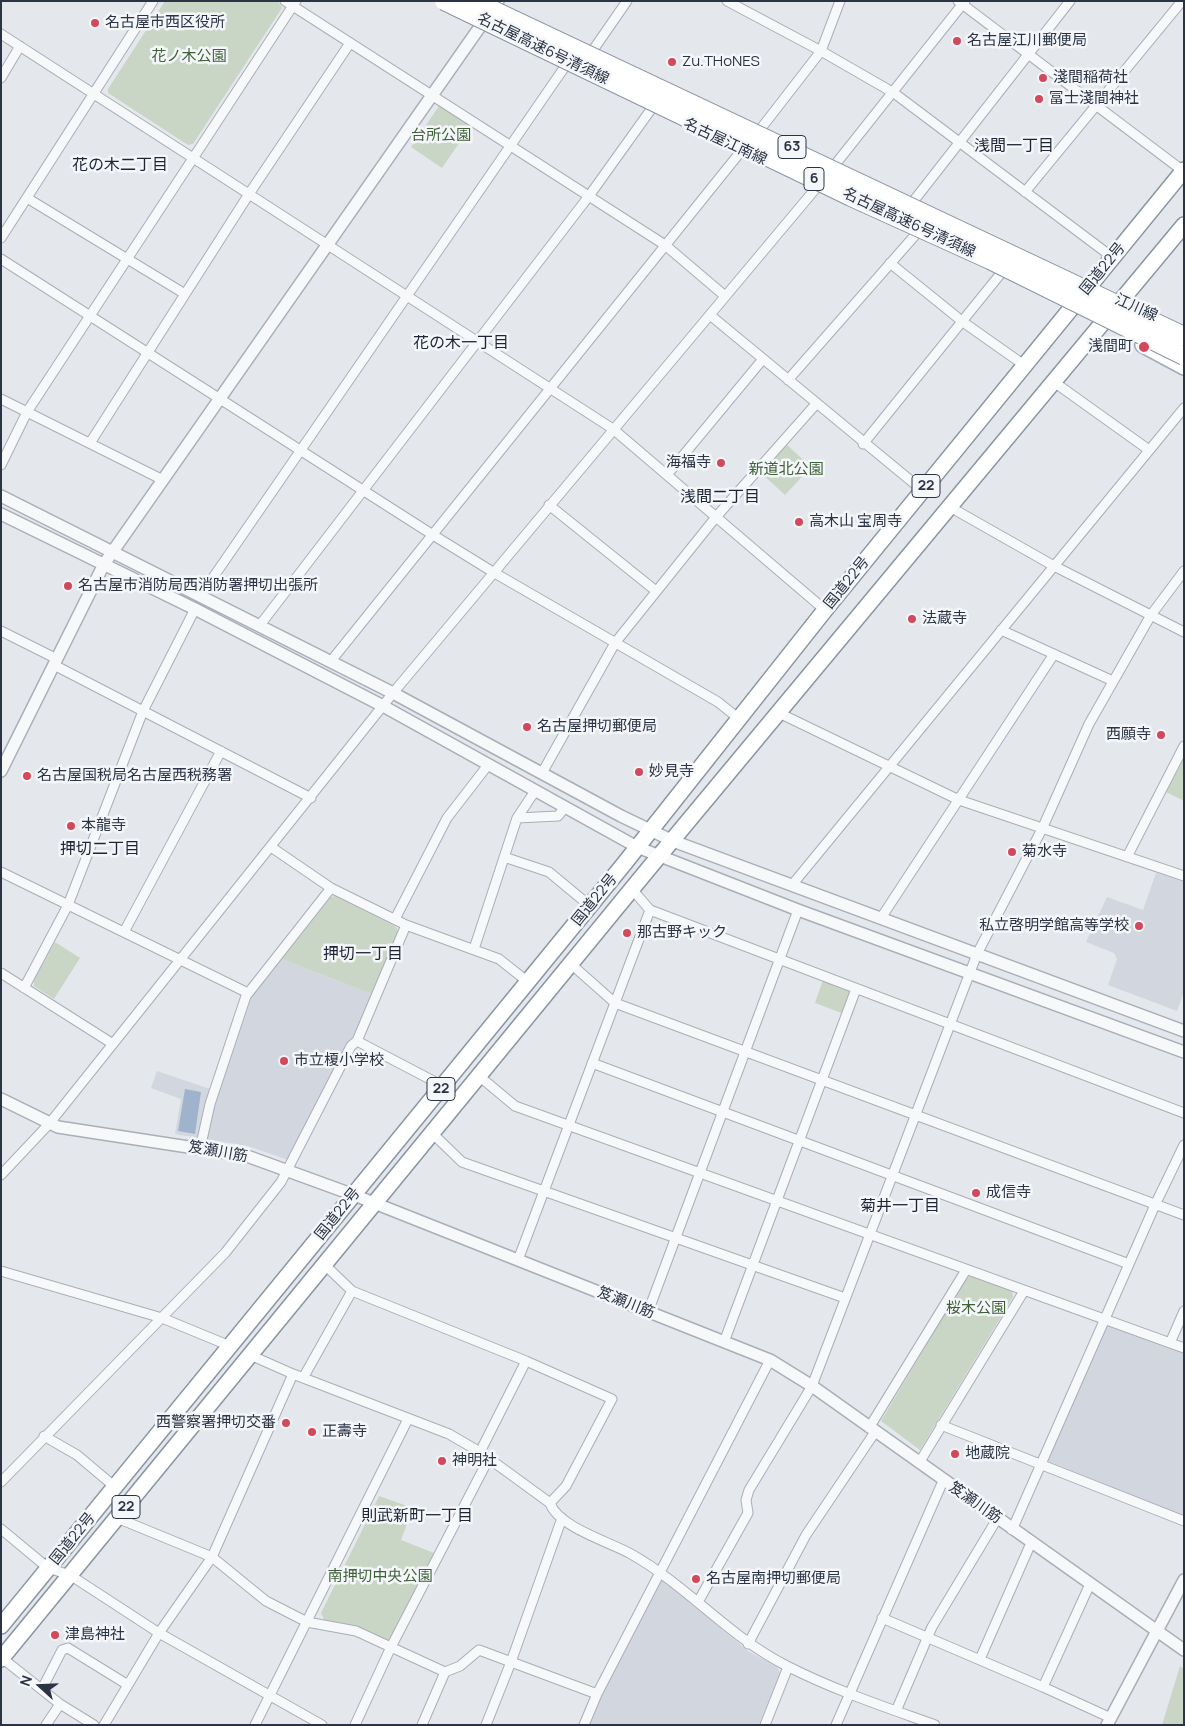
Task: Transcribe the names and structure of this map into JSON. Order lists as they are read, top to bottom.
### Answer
{
  "streets": {
    "highway": ["名古屋高速6号清須線", "6"],
    "main road": [
      "名古屋江南線",
      "63",
      "国道22号",
      "江川線",
      "22"
    ],
    "street": ["笈瀬川筋"]
  },
  "crossings": [
    ["名古屋江南線", "国道22号"],
    ["名古屋江南線", "江川線"],
    ["国道22号", "江川線"],
    ["国道22号", "笈瀬川筋"]
  ],
  "districts": [
    "浅間一丁目",
    "花の木二丁目",
    "花の木一丁目",
    "浅間二丁目",
    "押切二丁目",
    "押切一丁目",
    "菊井一丁目",
    "則武新町一丁目"
  ],
  "parks": [
    "花ノ木公園",
    "台所公園",
    "新道北公園",
    "桜木公園",
    "南押切中央公園"
  ],
  "places": [
    "名古屋市西区役所",
    "名古屋江川郵便局",
    "Zu.THoNES",
    "淺間稲荷社",
    "冨士淺間神社",
    "浅間町",
    "海福寺",
    "高木山 宝周寺",
    "名古屋市消防局西消防署押切出張所",
    "法蔵寺",
    "名古屋押切郵便局",
    "西願寺",
    "妙見寺",
    "名古屋国税局名古屋西税務署",
    "本龍寺",
    "菊水寺",
    "私立啓明学館高等学校",
    "那古野キック",
    "市立榎小学校",
    "成信寺",
    "西警察署押切交番",
    "正壽寺",
    "地蔵院",
    "神明社",
    "名古屋南押切郵便局",
    "津島神社"
  ],
  "north": "left"
}
